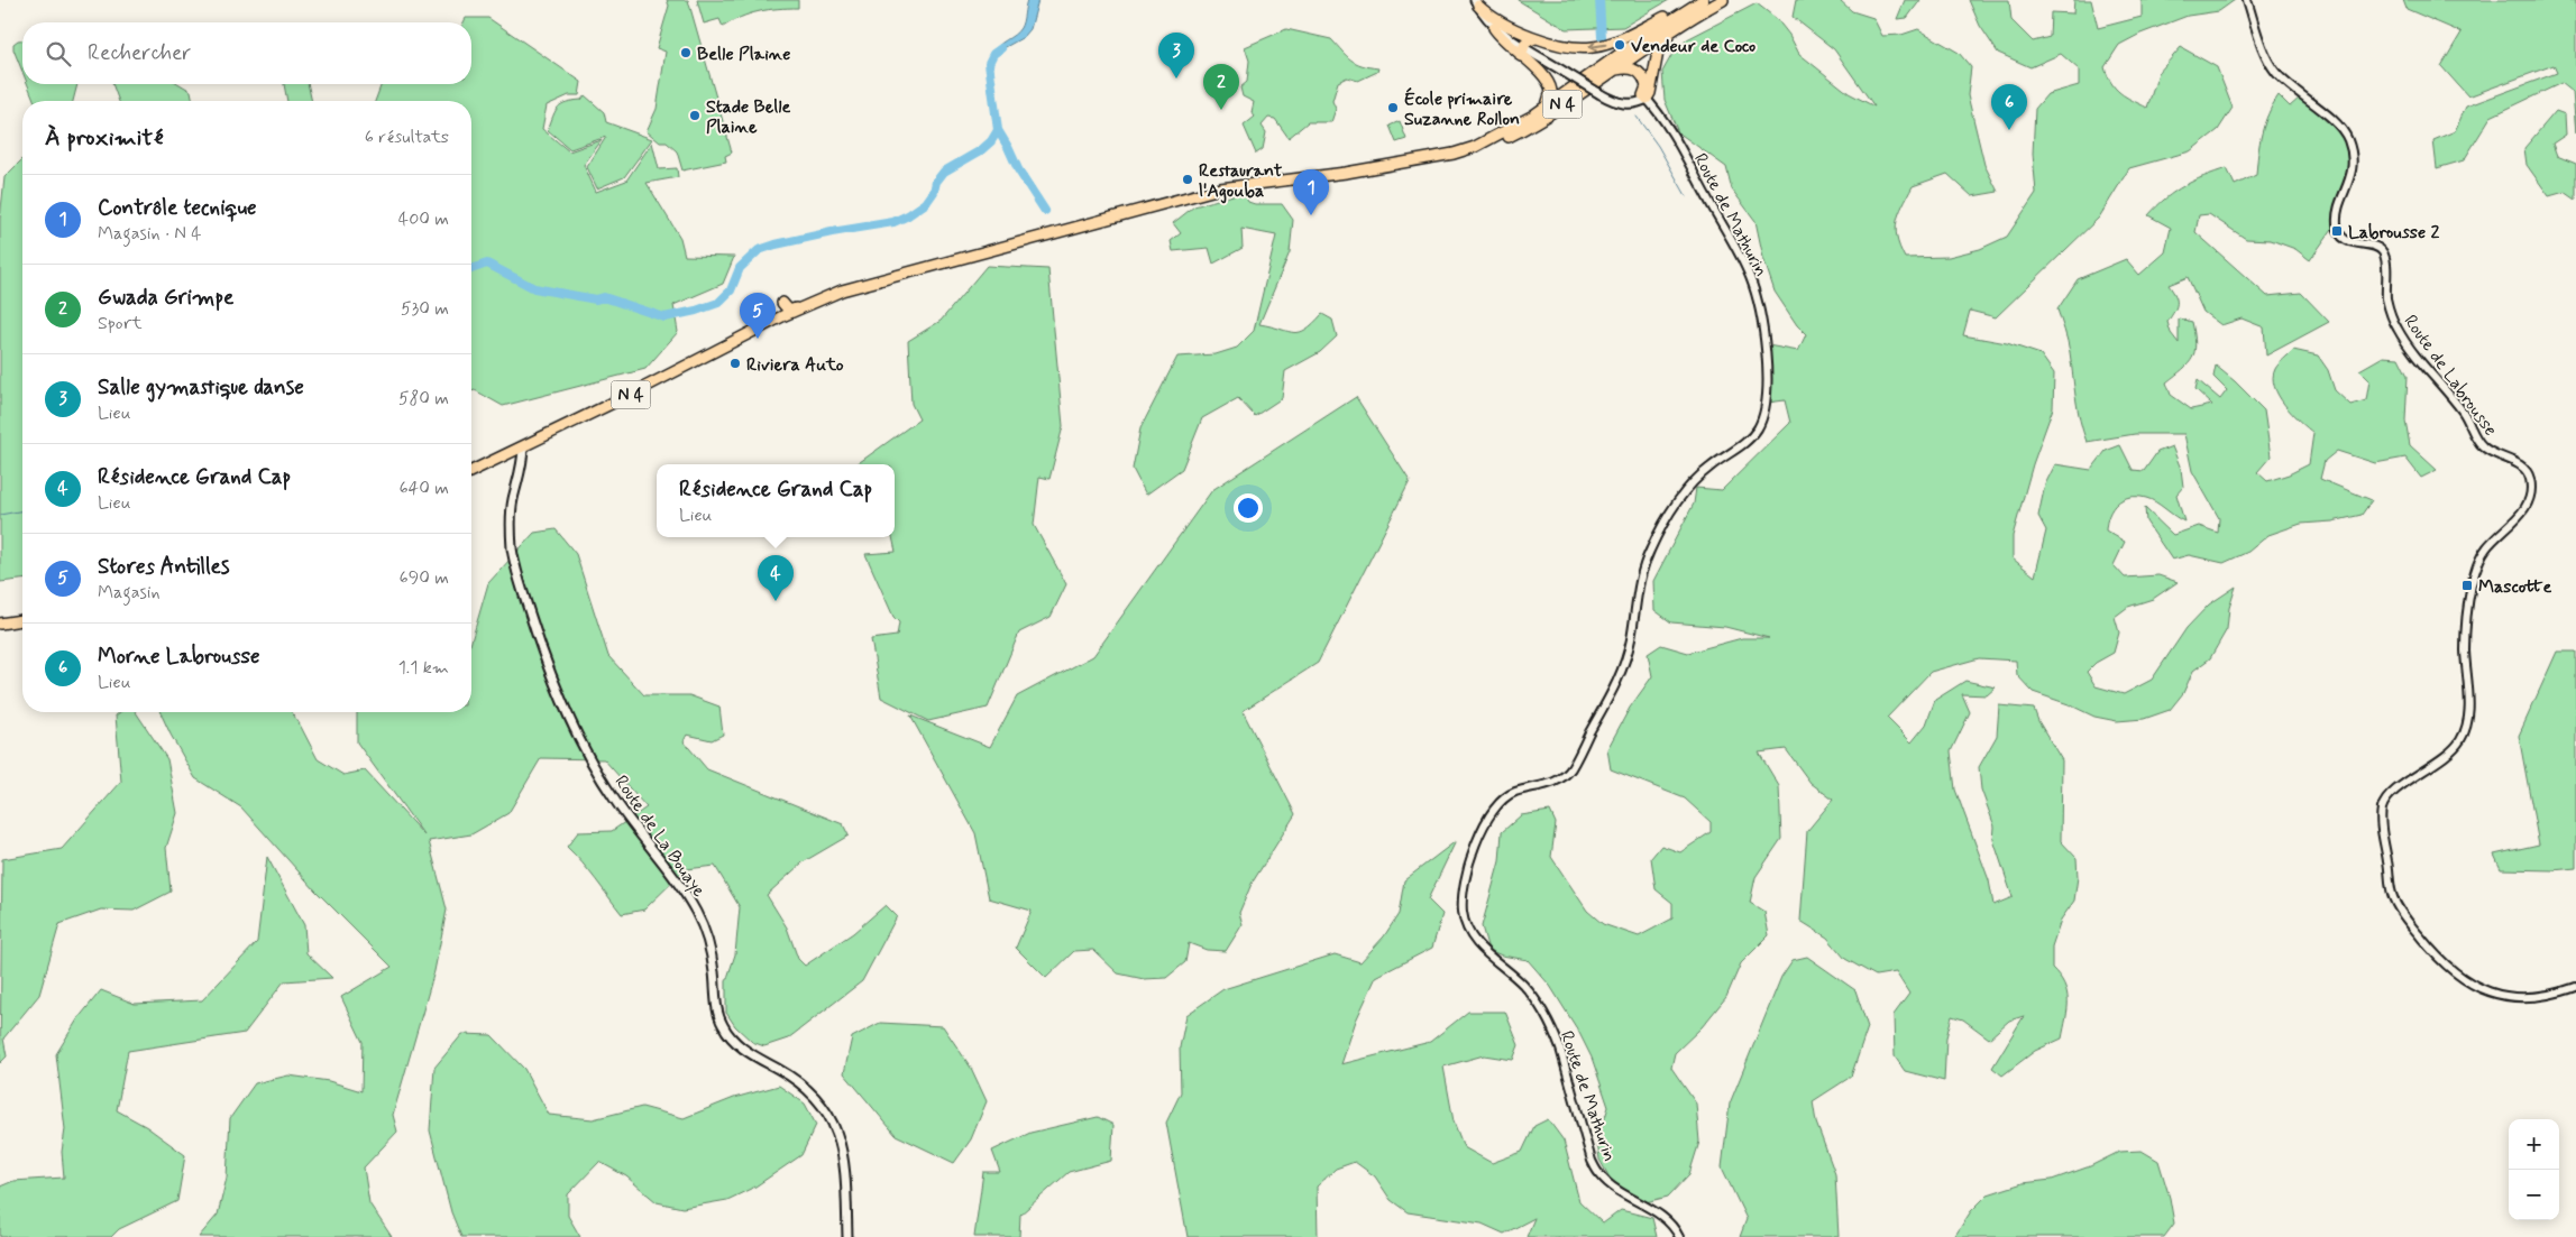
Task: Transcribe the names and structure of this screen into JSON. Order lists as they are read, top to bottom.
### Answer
{
  "streets": {
    "highway": ["N 4"],
    "main road": ["Route de La Bouaye"],
    "street": ["Route de Mathurin", "Route de Labrousse"]
  },
  "crossings": [
    ["N 4", "Route de La Bouaye"]
  ],
  "places": {
    "other": [
      "Vendeur de Coco",
      "Belle Plaine",
      "École primaire Suzanne Rollon",
      "Stade Belle Plaine",
      "Restaurant l'Agouba",
      "Riviera Auto"
    ],
    "transit": ["Labrousse 2", "Mascotte"]
  },
  "page": {
    "search": "Rechercher",
    "pins": [
      "3",
      "2",
      "6",
      "1",
      "5",
      "4"
    ],
    "heading": ["À proximité", "6 résultats"],
    "list": [
      {
        "mark": "1",
        "name": "Contrôle tecnique",
        "note": "Magasin · N 4",
        "value": "400 m"
      },
      {
        "mark": "2",
        "name": "Gwada Grimpe",
        "note": "Sport",
        "value": "530 m"
      },
      {
        "mark": "3",
        "name": "Salle gymastique danse",
        "note": "Lieu",
        "value": "580 m"
      },
      {
        "mark": "4",
        "name": "Résidence Grand Cap",
        "note": "Lieu",
        "value": "640 m"
      },
      {
        "mark": "5",
        "name": "Stores Antilles",
        "note": "Magasin",
        "value": "690 m"
      },
      {
        "mark": "6",
        "name": "Morne Labrousse",
        "note": "Lieu",
        "value": "1.1 km"
      }
    ],
    "popup": ["Résidence Grand Cap", "Lieu"],
    "map_buttons": ["+", "−"]
  }
}
